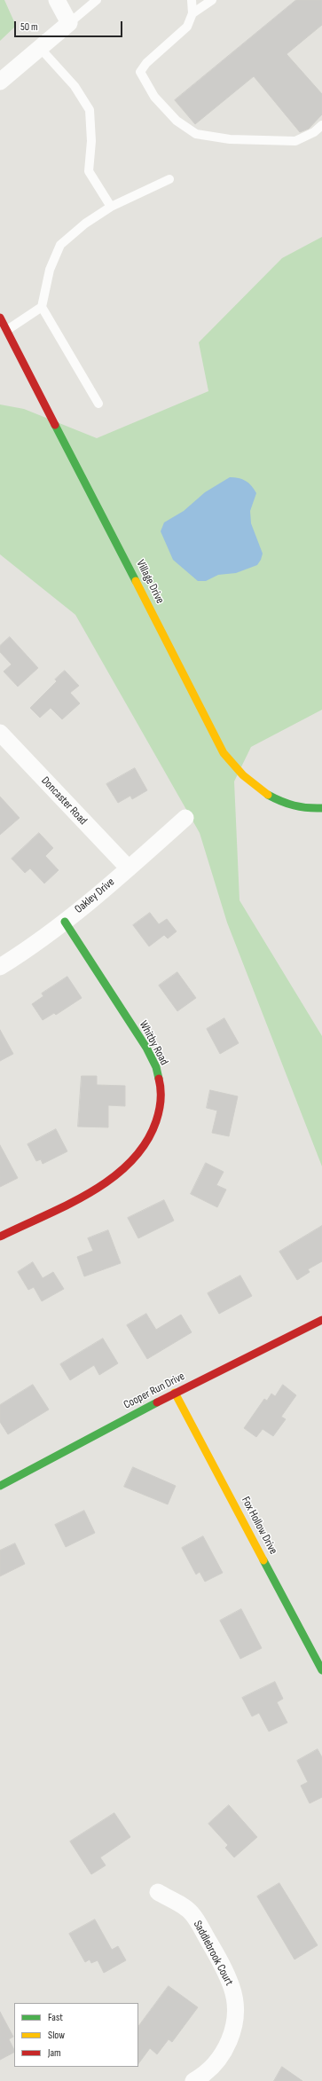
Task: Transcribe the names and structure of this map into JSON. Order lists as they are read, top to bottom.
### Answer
{
  "streets": {
    "street": [
      "Village Drive",
      "Doncaster Road",
      "Oakley Drive",
      "Whitby Road",
      "Cooper Run Drive",
      "Fox Hollow Drive",
      "Saddlebrook Court"
    ]
  },
  "crossings": [
    ["Doncaster Road", "Oakley Drive"],
    ["Oakley Drive", "Whitby Road"],
    ["Cooper Run Drive", "Fox Hollow Drive"]
  ],
  "legend": ["Fast", "Slow", "Jam"],
  "scale_bar": "50 m"
}
